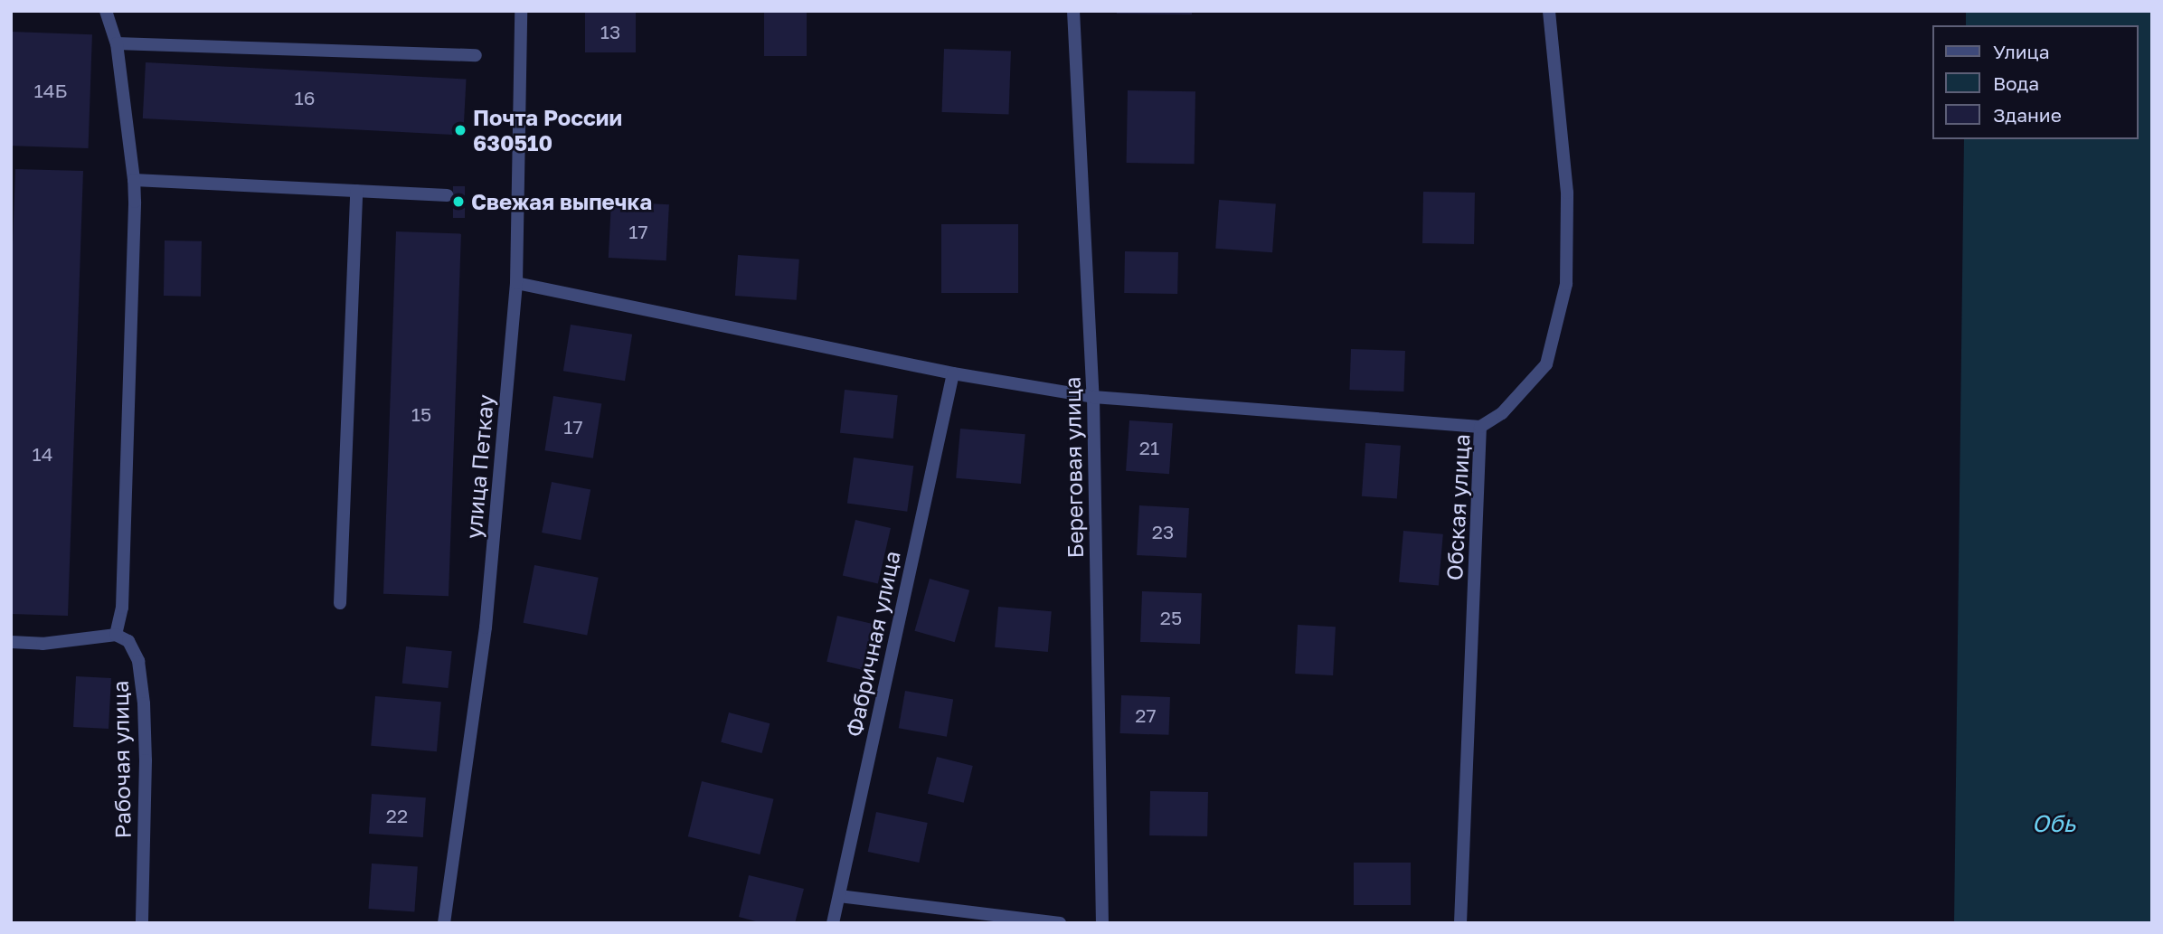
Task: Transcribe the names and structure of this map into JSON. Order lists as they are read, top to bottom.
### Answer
{
  "streets": {
    "street": [
      "улица Петкау",
      "Береговая улица",
      "Обская улица",
      "Фабричная улица",
      "Рабочая улица"
    ]
  },
  "water": ["Обь"],
  "places": ["Почта России 630510", "Свежая выпечка"],
  "house_numbers": [
    "13",
    "14Б",
    "16",
    "17",
    "15",
    "17",
    "21",
    "14",
    "23",
    "25",
    "27",
    "22"
  ],
  "legend": ["Улица", "Вода", "Здание"]
}
